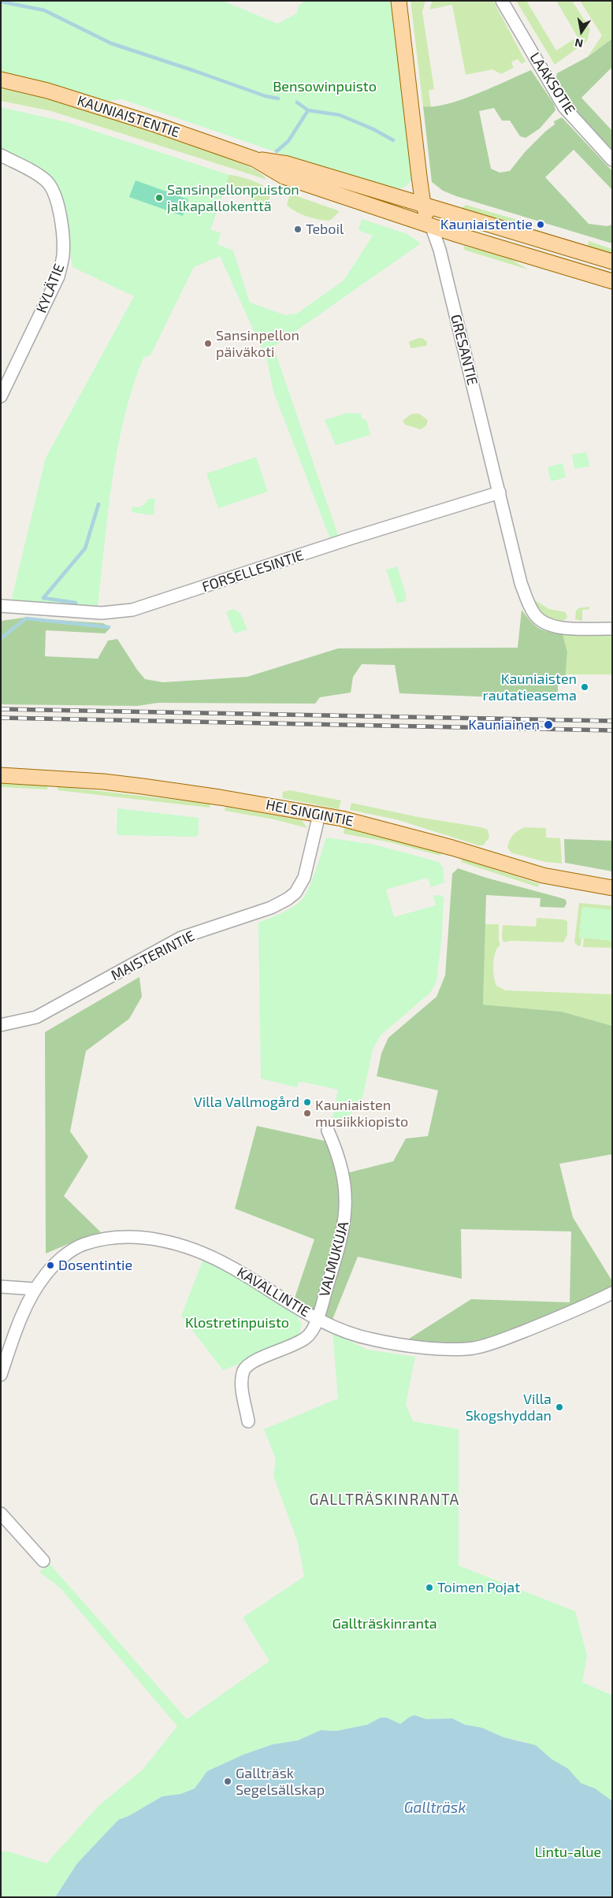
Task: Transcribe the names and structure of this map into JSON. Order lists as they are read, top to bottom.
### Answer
{
  "streets": {
    "main road": ["KAUNIAISTENTIE", "GRESANTIE", "HELSINGINTIE"],
    "street": [
      "LAAKSOTIE",
      "KYLÄTIE",
      "FORSELLESINTIE",
      "MAISTERINTIE",
      "VALMUKUJA",
      "KAVALLINTIE"
    ]
  },
  "crossings": [
    ["KAUNIAISTENTIE", "GRESANTIE"],
    ["GRESANTIE", "FORSELLESINTIE"],
    ["HELSINGINTIE", "MAISTERINTIE"],
    ["VALMUKUJA", "KAVALLINTIE"]
  ],
  "districts": ["GALLTRÄSKINRANTA"],
  "water": ["Gallträsk"],
  "parks": [
    "Bensowinpuisto",
    "Klostretinpuisto",
    "Gallträskinranta",
    "Lintu-alue"
  ],
  "places": [
    "Sansinpellonpuiston jalkapallokenttä",
    "Kauniaistentie",
    "Teboil",
    "Sansinpellon päiväkoti",
    "Kauniaisten rautatieasema",
    "Kauniainen",
    "Villa Vallmogård",
    "Kauniaisten musiikkiopisto",
    "Dosentintie",
    "Villa Skogshyddan",
    "Toimen Pojat",
    "Gallträsk Segelsällskap"
  ],
  "north": "bottom"
}
